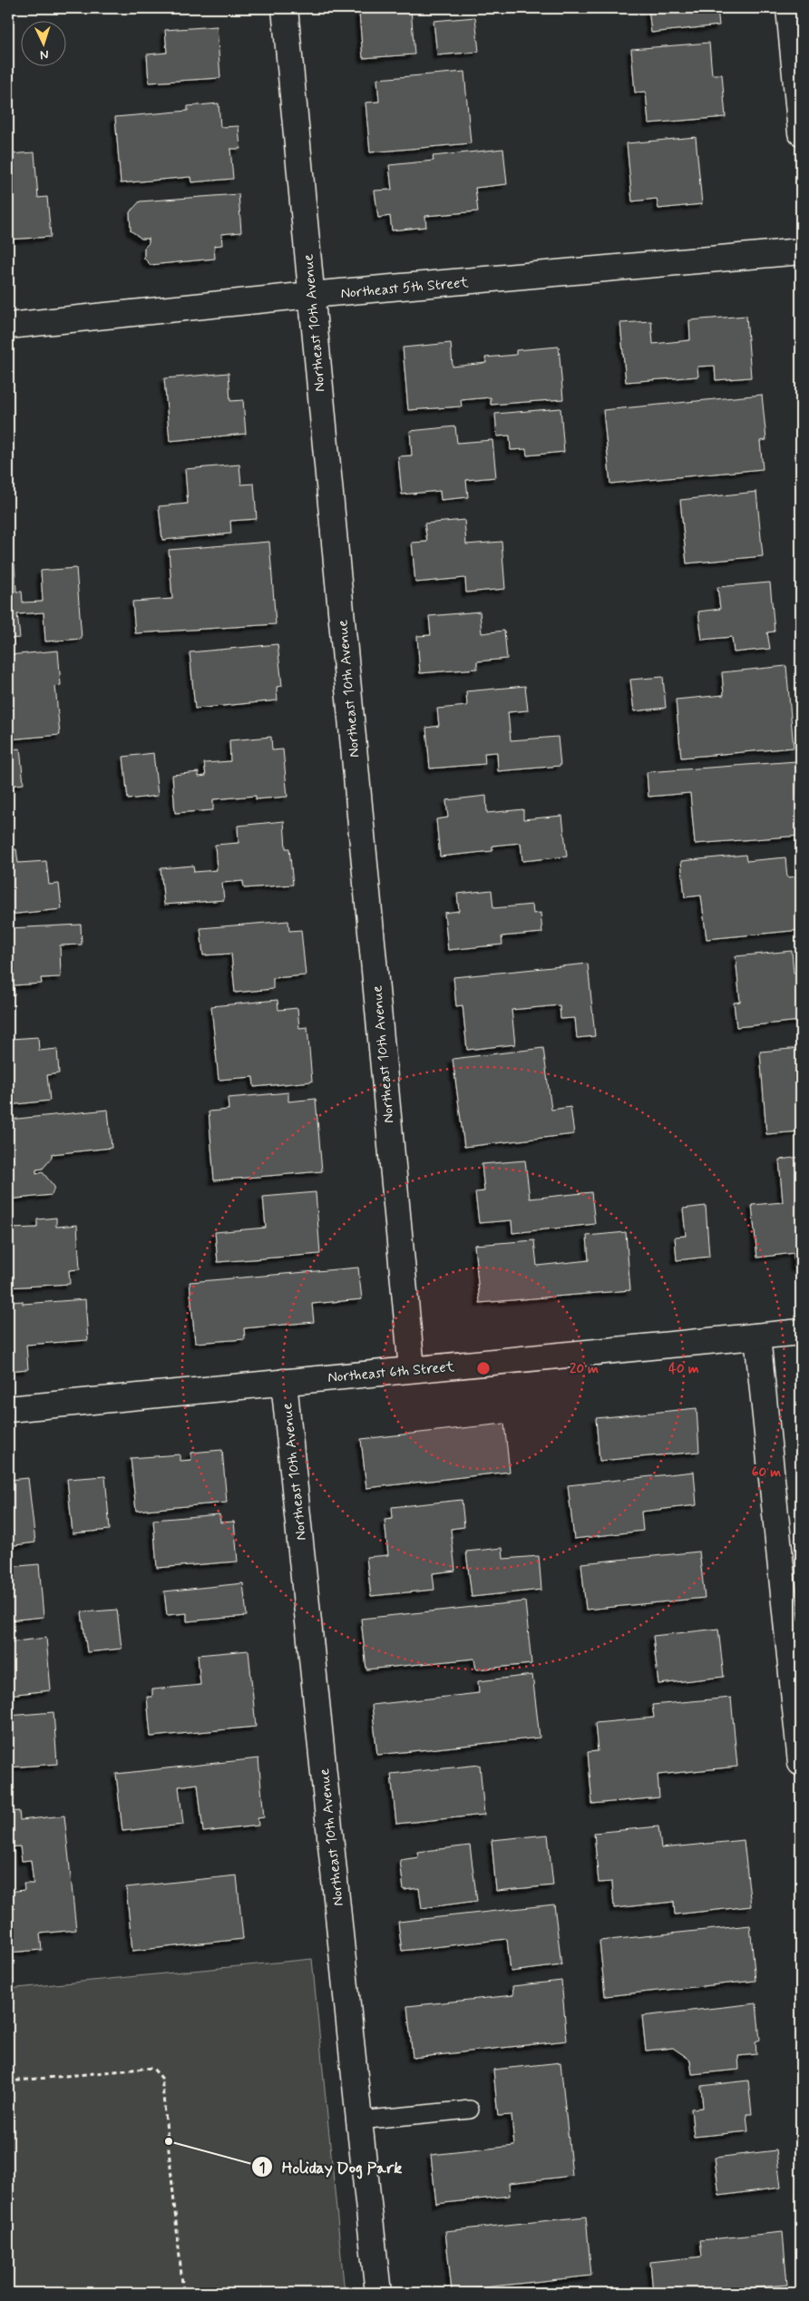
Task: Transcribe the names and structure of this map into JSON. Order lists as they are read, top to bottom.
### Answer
{
  "streets": {
    "street": ["Northeast 5th Street", "Northeast 10th Avenue", "Northeast 6th Street"]
  },
  "crossings": [
    ["Northeast 5th Street", "Northeast 10th Avenue"],
    ["Northeast 10th Avenue", "Northeast 6th Street"]
  ],
  "places": ["Holiday Dog Park"],
  "north": "bottom",
  "rings": ["20 m", "40 m", "60 m"]
}
